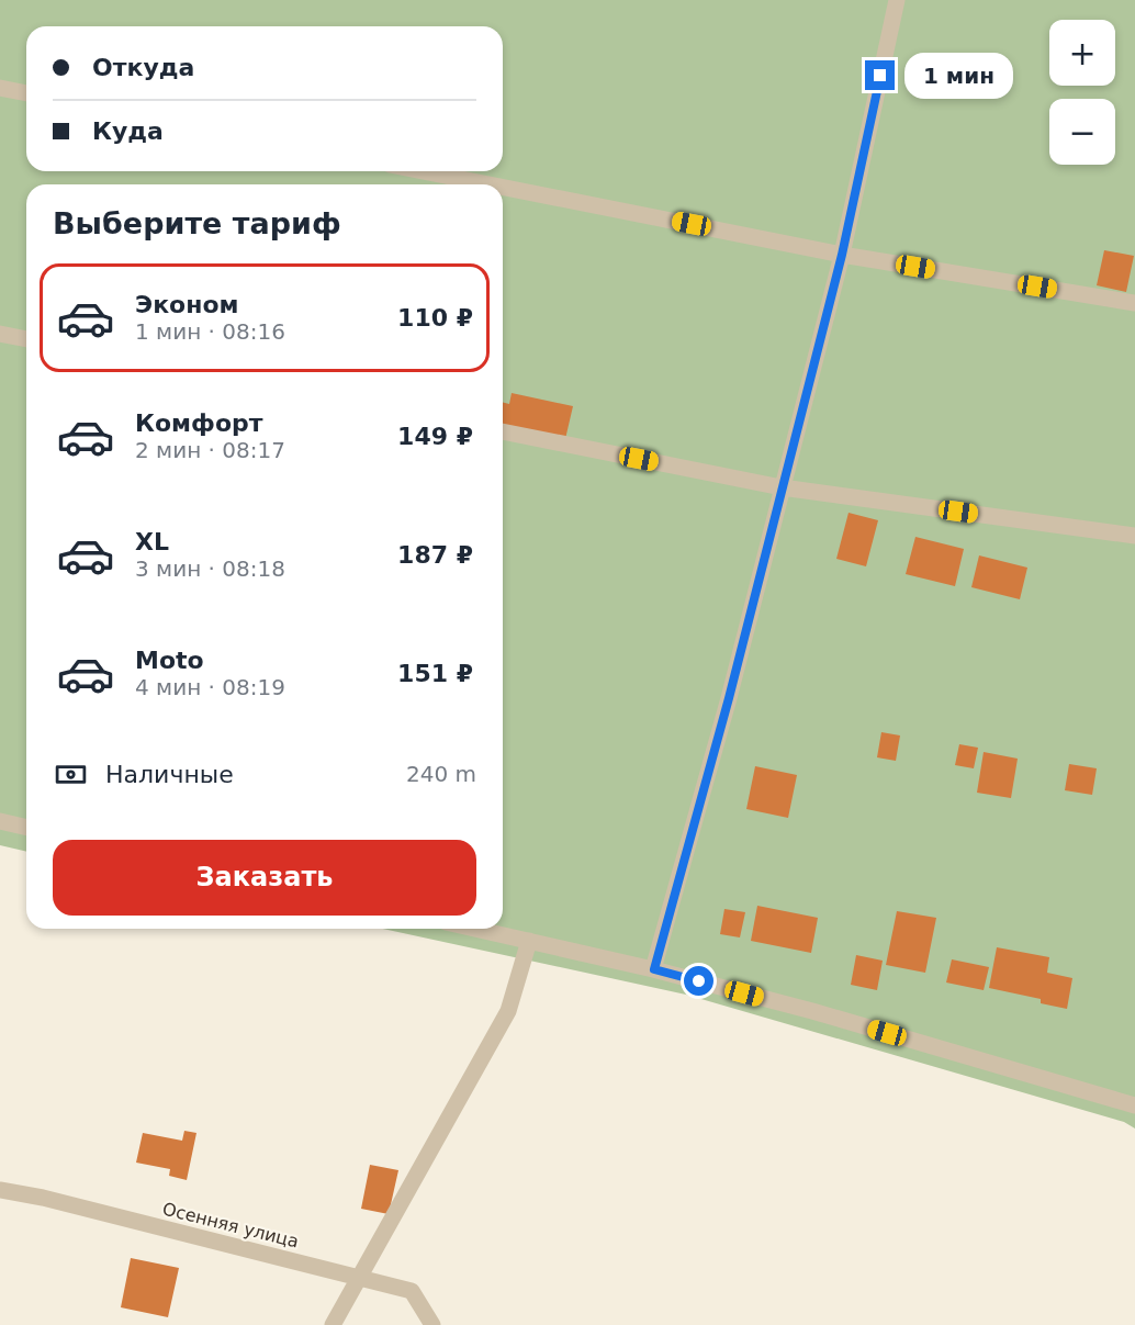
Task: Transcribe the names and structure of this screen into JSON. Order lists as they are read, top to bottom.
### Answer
{
  "streets": {
    "street": ["Осенняя улица"]
  },
  "page": {
    "map_buttons": ["+", "−"],
    "banner": ["Откуда", "Куда"],
    "bubble": "1 мин",
    "heading": "Выберите тариф",
    "list": [
      {
        "name": "Эконом",
        "note": "1 мин · 08:16",
        "value": "110 ₽"
      },
      {
        "name": "Комфорт",
        "note": "2 мин · 08:17",
        "value": "149 ₽"
      },
      {
        "name": "XL",
        "note": "3 мин · 08:18",
        "value": "187 ₽"
      },
      {
        "name": "Moto",
        "note": "4 мин · 08:19",
        "value": "151 ₽"
      }
    ],
    "pay": ["Наличные", "240 m"],
    "buttons": "Заказать"
  }
}
